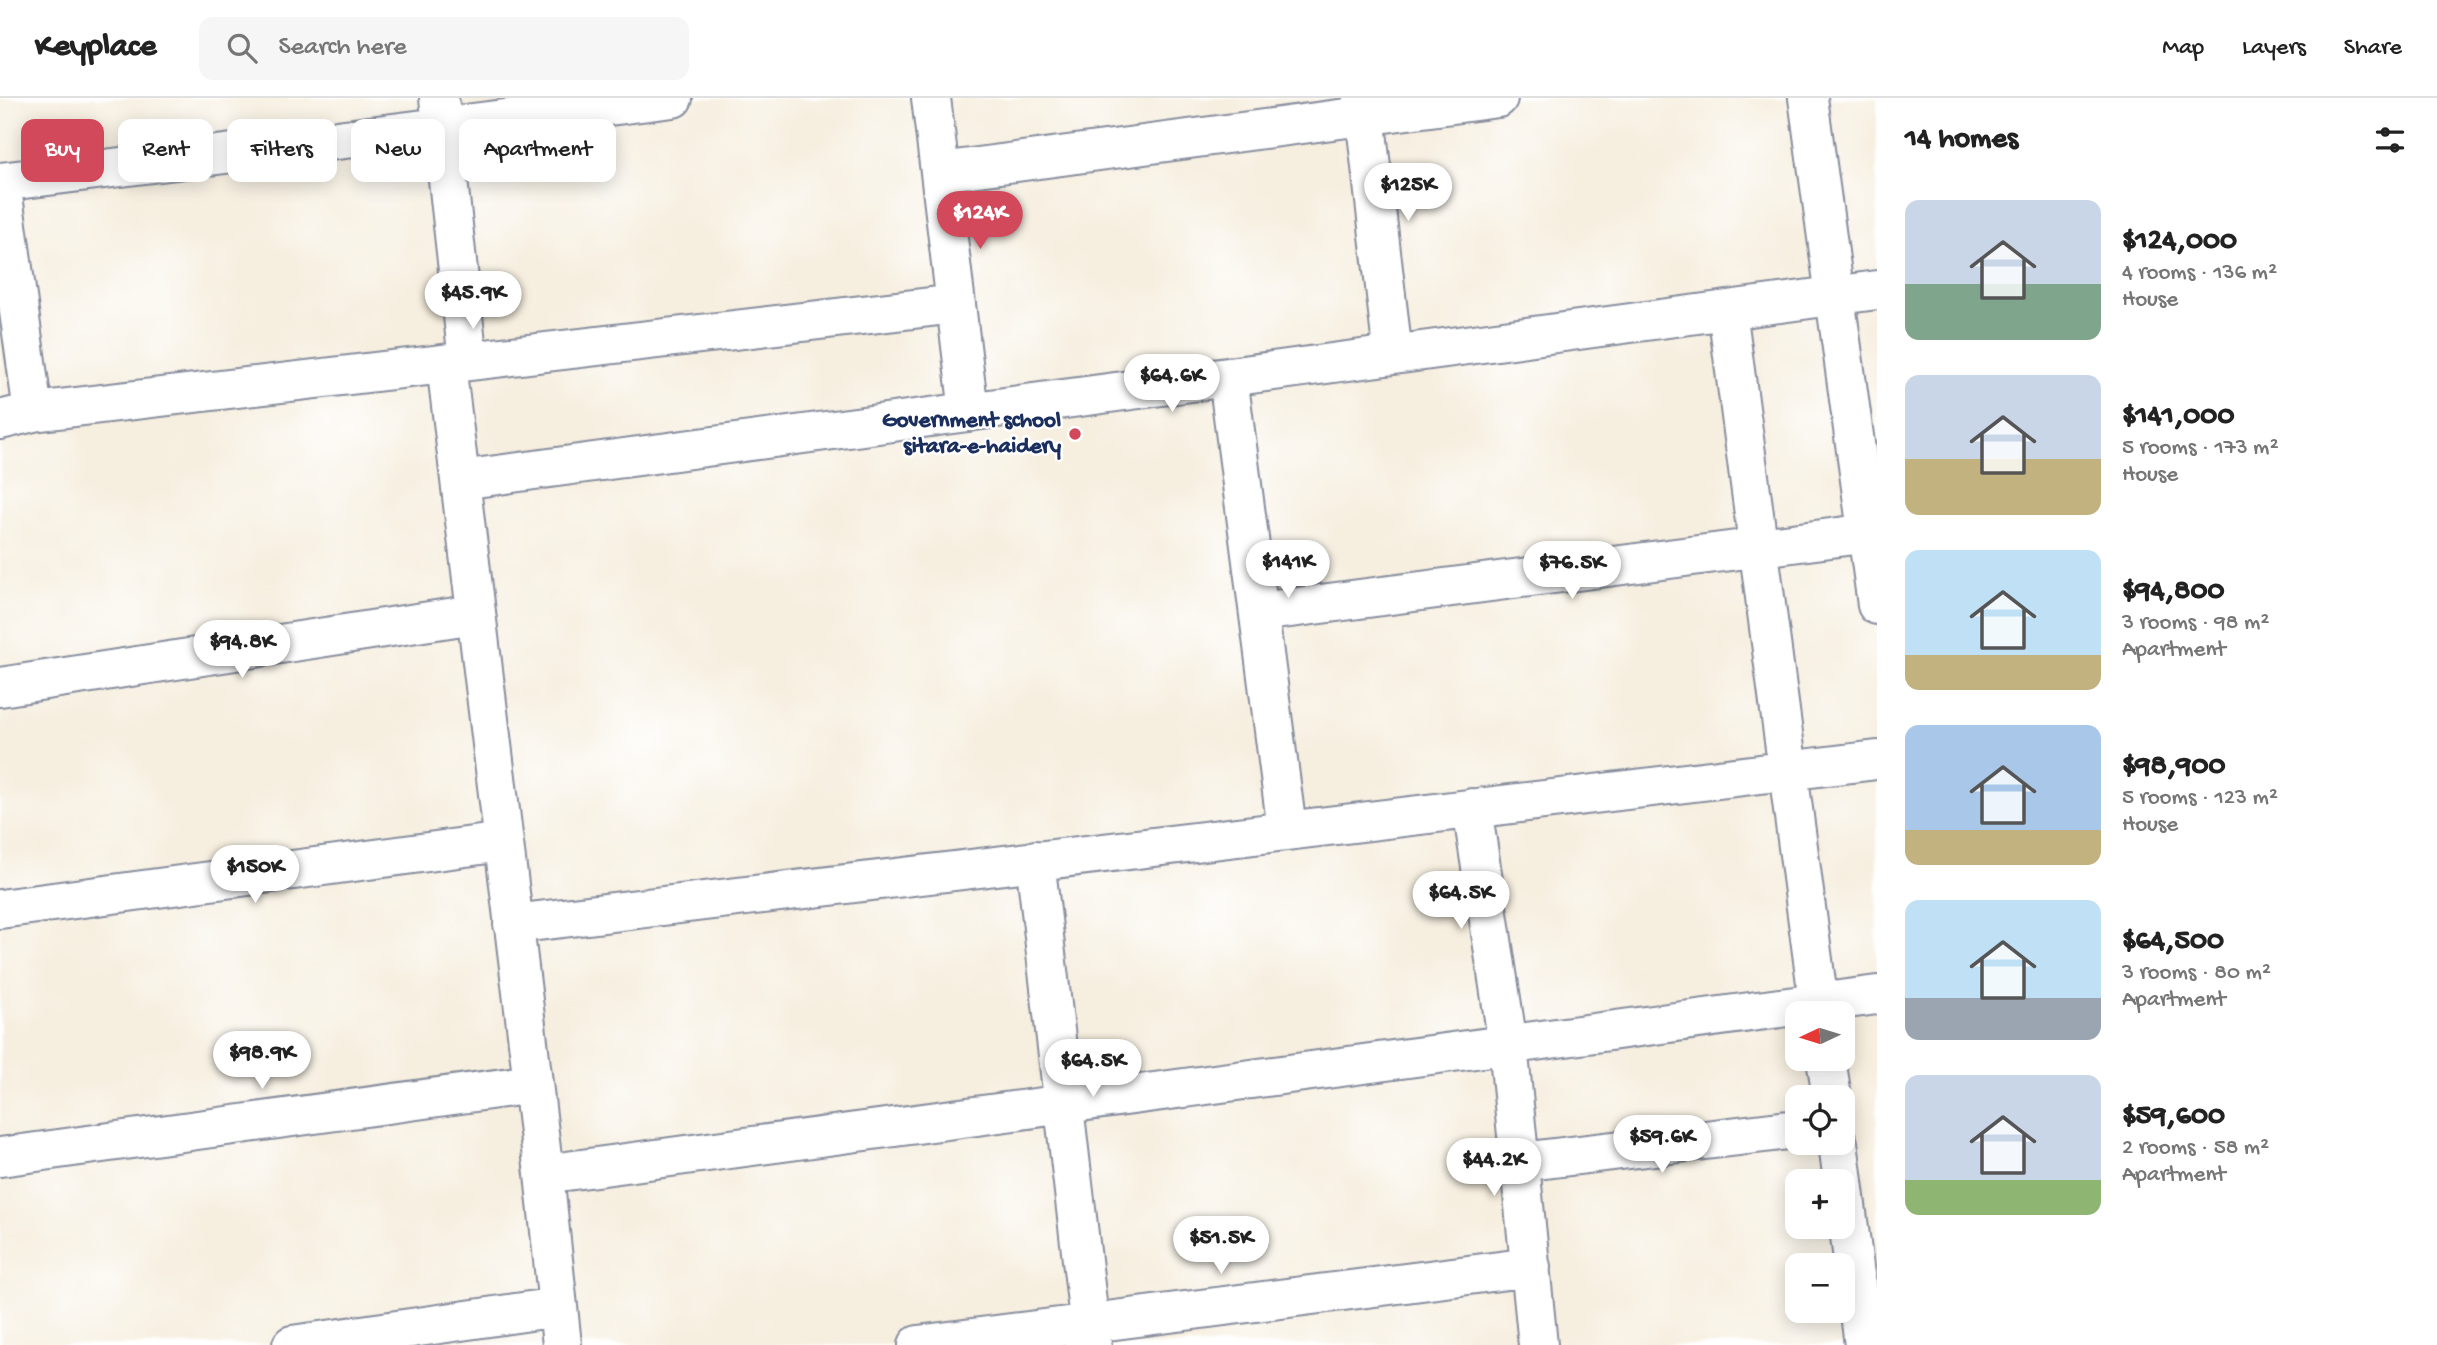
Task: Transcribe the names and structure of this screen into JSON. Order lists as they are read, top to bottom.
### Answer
{
  "places": ["Government school sitara-e-haidery"],
  "north": "left",
  "page": {
    "header": "Keyplace",
    "search": "Search here",
    "nav": ["Map", "Layers", "Share"],
    "heading": "14 homes",
    "chip": [
      "Buy",
      "Rent",
      "Filters",
      "New",
      "Apartment"
    ],
    "price": [
      "$125K",
      "$124K",
      "$45.9K",
      "$64.6K",
      "$141K",
      "$76.5K",
      "$94.8K",
      "$150K",
      "$64.5K",
      "$98.9K",
      "$64.5K",
      "$59.6K",
      "$44.2K",
      "$51.5K"
    ],
    "list": [
      {
        "name": "$124,000",
        "note": "4 rooms · 136 m² · House"
      },
      {
        "name": "$141,000",
        "note": "5 rooms · 173 m² · House"
      },
      {
        "name": "$94,800",
        "note": "3 rooms · 98 m² · Apartment"
      },
      {
        "name": "$98,900",
        "note": "5 rooms · 123 m² · House"
      },
      {
        "name": "$64,500",
        "note": "3 rooms · 80 m² · Apartment"
      },
      {
        "name": "$59,600",
        "note": "2 rooms · 58 m² · Apartment"
      }
    ],
    "map_buttons": ["+", "−"]
  }
}
